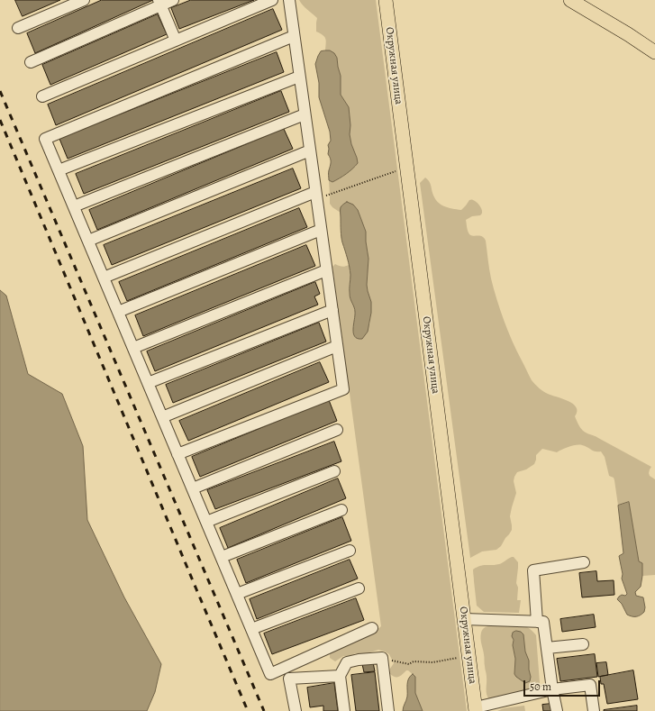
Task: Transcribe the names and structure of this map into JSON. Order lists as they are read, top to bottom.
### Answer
{
  "streets": {
    "main road": ["Окружная улица"]
  },
  "scale_bar": "50 m"
}
